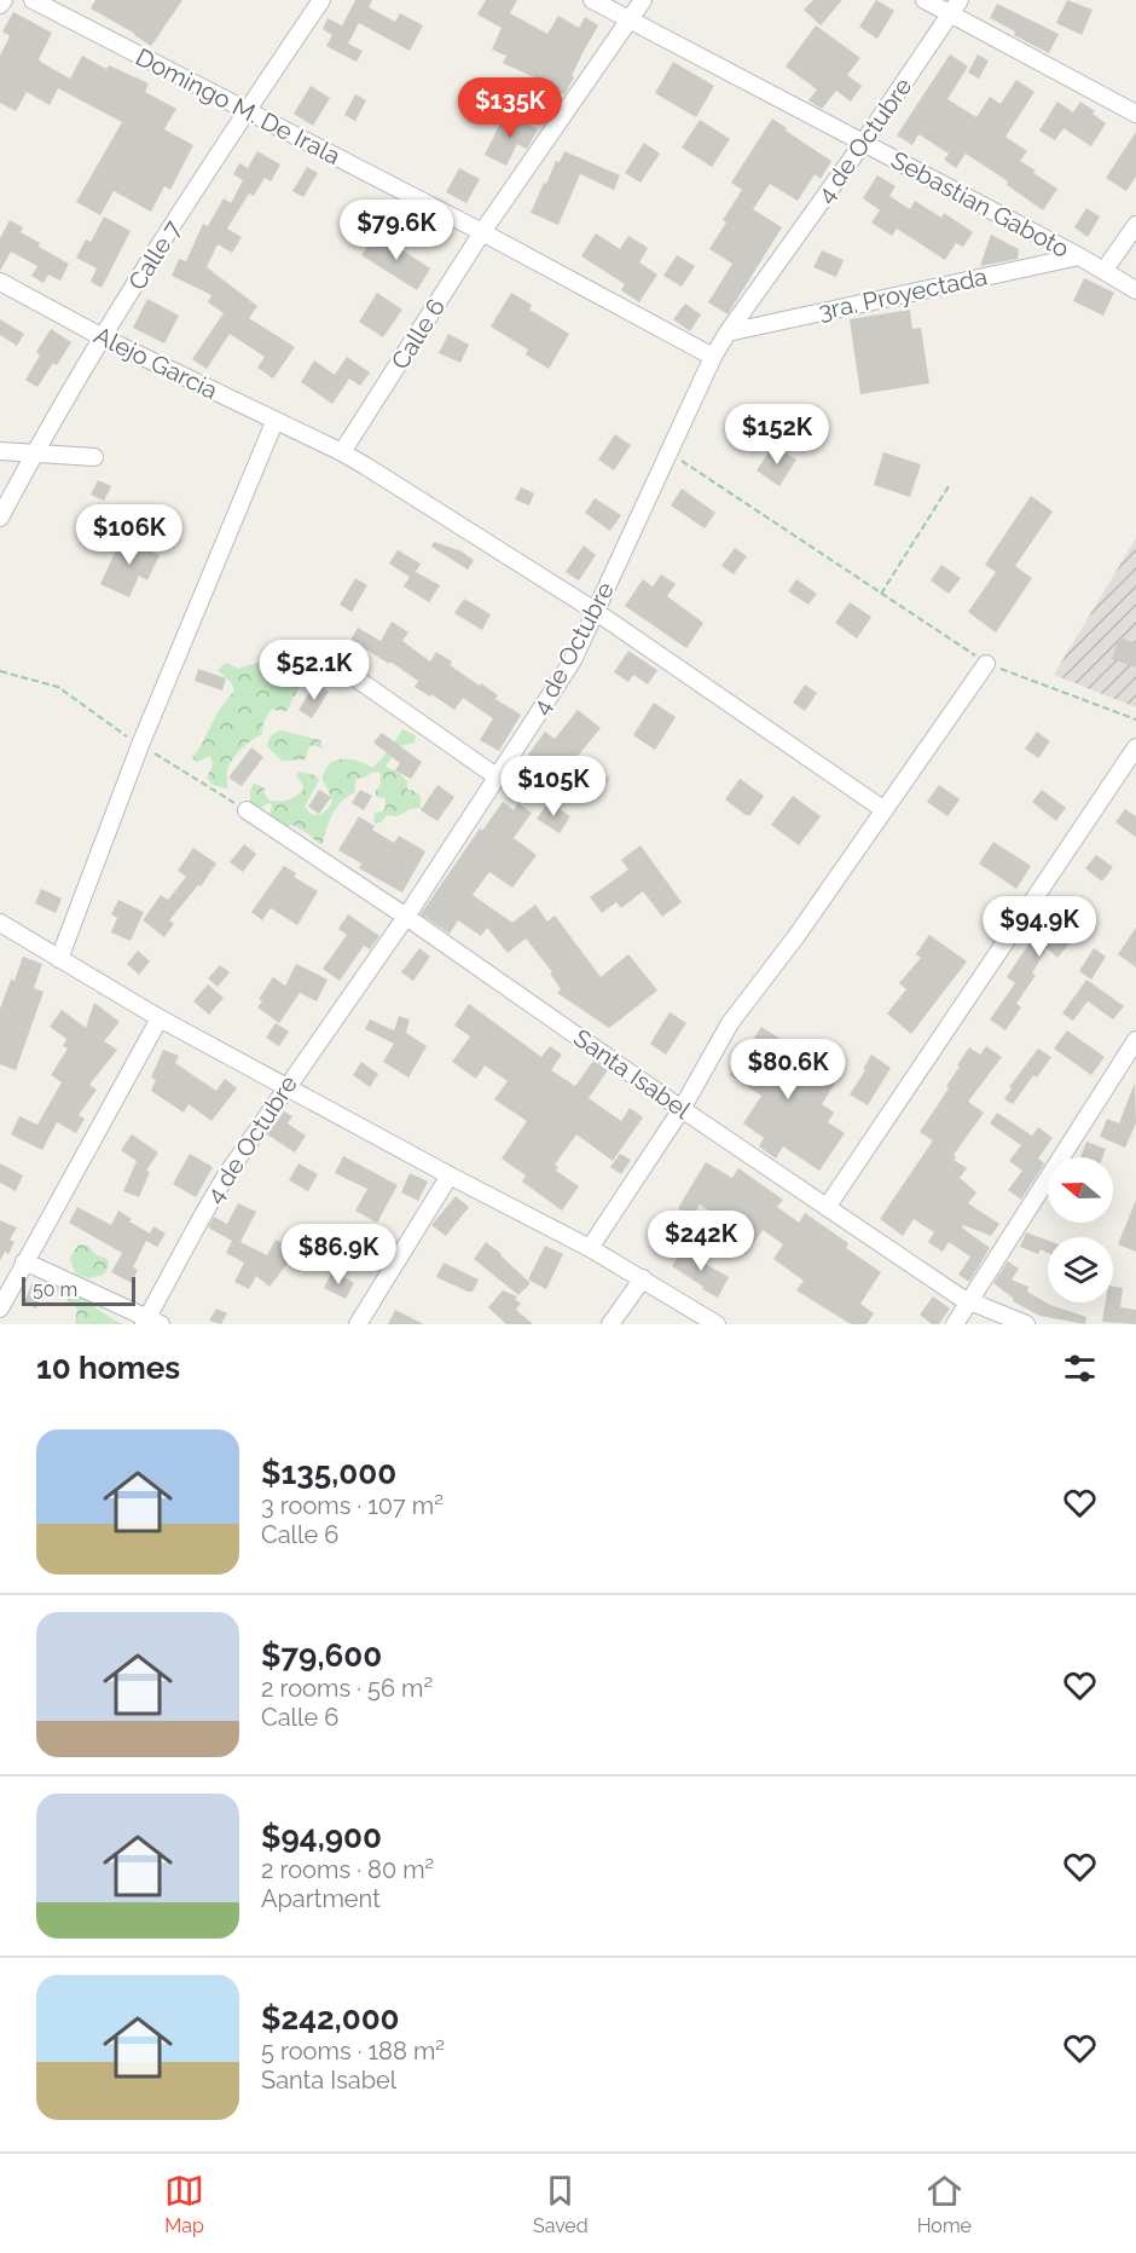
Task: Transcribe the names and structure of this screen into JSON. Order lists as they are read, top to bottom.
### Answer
{
  "streets": {
    "street": [
      "Domingo M. De Irala",
      "4 de Octubre",
      "Sebastian Gaboto",
      "Calle 7",
      "3ra. Proyectada",
      "Calle 6",
      "Alejo Garcia",
      "Santa Isabel"
    ]
  },
  "crossings": [
    ["Domingo M. De Irala", "4 de Octubre"],
    ["Domingo M. De Irala", "Calle 7"],
    ["Domingo M. De Irala", "Calle 6"],
    ["4 de Octubre", "Sebastian Gaboto"],
    ["4 de Octubre", "3ra. Proyectada"],
    ["4 de Octubre", "Alejo Garcia"],
    ["4 de Octubre", "Santa Isabel"],
    ["Sebastian Gaboto", "3ra. Proyectada"],
    ["Sebastian Gaboto", "Calle 6"],
    ["Calle 7", "Alejo Garcia"],
    ["Calle 6", "Alejo Garcia"]
  ],
  "scale_bar": "50 m",
  "north": "left",
  "page": {
    "price": [
      "$135K",
      "$79.6K",
      "$152K",
      "$106K",
      "$52.1K",
      "$105K",
      "$94.9K",
      "$80.6K",
      "$242K",
      "$86.9K"
    ],
    "scale": "50 m",
    "heading": "10 homes",
    "list": [
      {
        "name": "$135,000",
        "note": "3 rooms · 107 m² · Calle 6"
      },
      {
        "name": "$79,600",
        "note": "2 rooms · 56 m² · Calle 6"
      },
      {
        "name": "$94,900",
        "note": "2 rooms · 80 m² · Apartment"
      },
      {
        "name": "$242,000",
        "note": "5 rooms · 188 m² · Santa Isabel"
      }
    ],
    "tabs": ["Map", "Saved", "Home"]
  }
}
